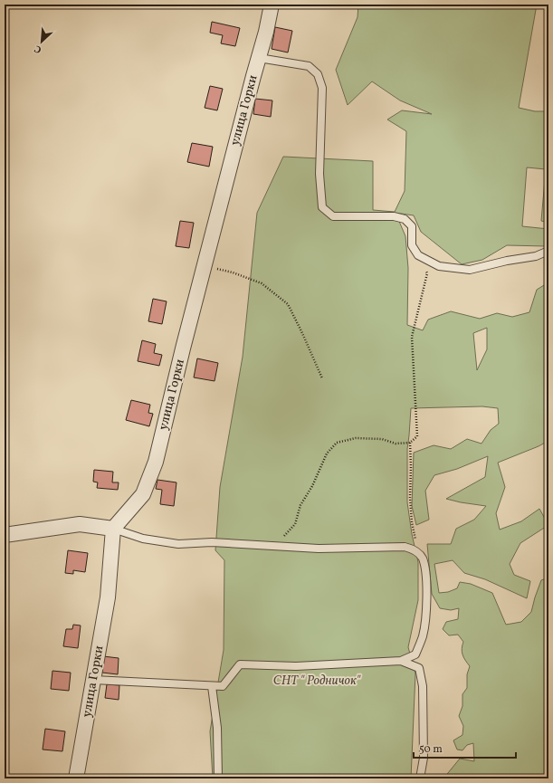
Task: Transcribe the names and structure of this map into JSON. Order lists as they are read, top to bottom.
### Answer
{
  "streets": {
    "street": ["улица Горки"]
  },
  "parks": ["СНТ \" Родничок\""],
  "scale_bar": "50 m",
  "north": "bottom left"
}
